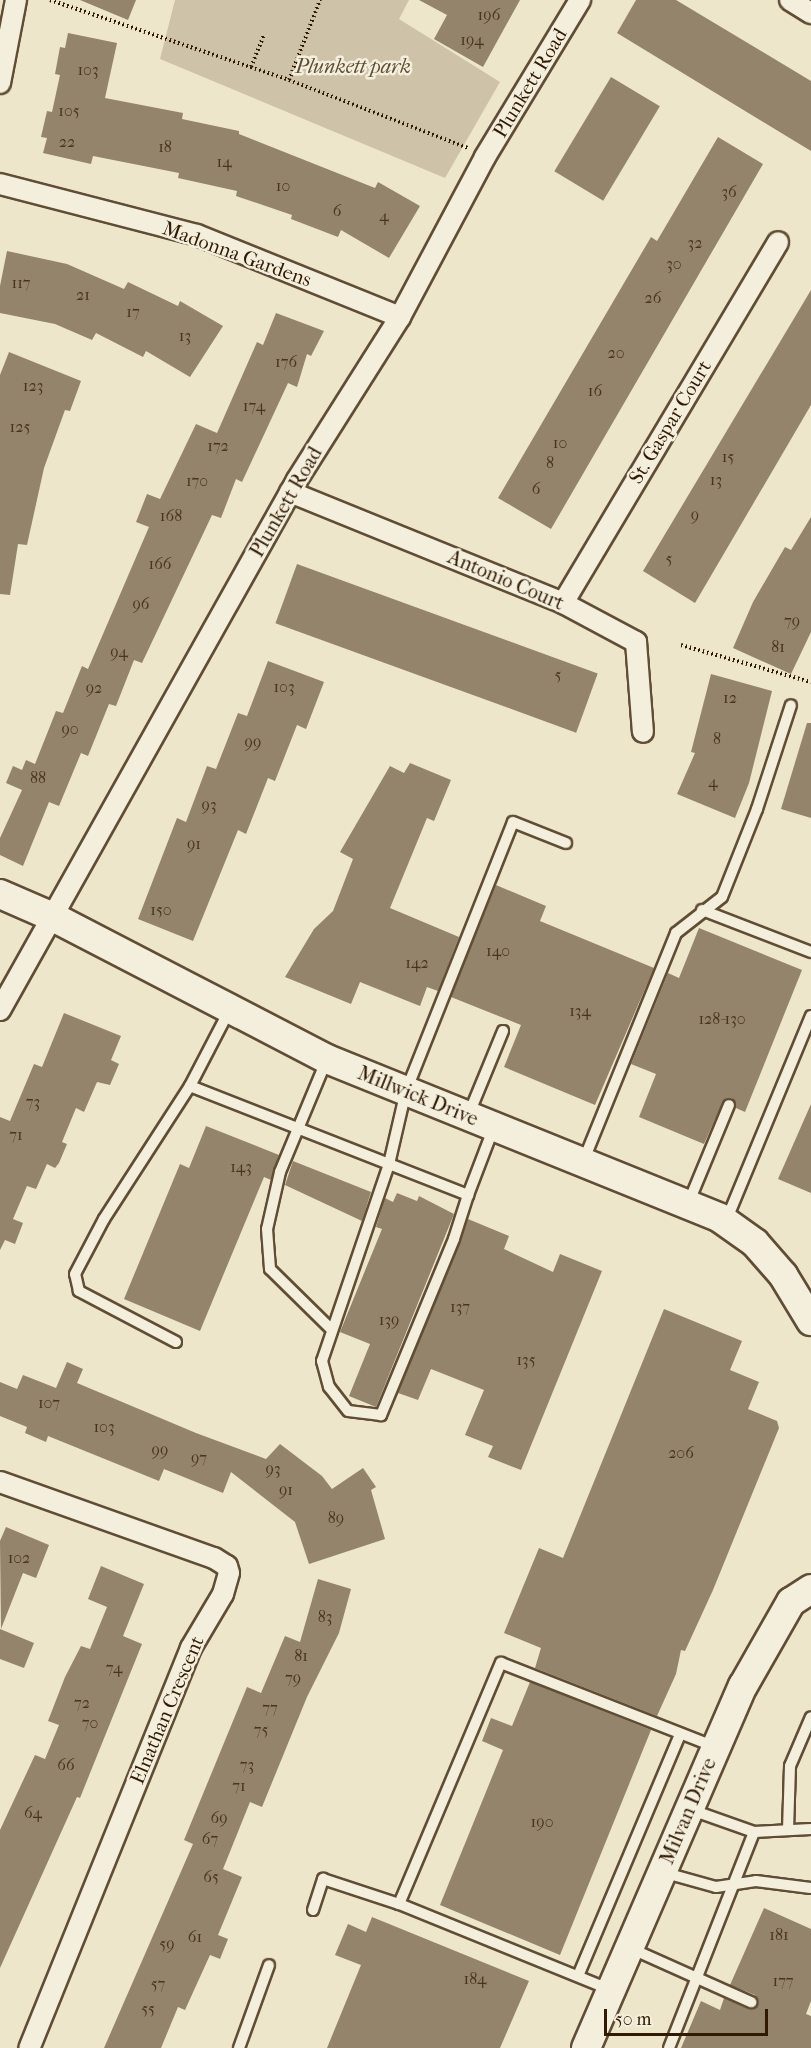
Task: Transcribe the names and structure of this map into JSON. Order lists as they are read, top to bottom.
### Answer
{
  "streets": {
    "street": [
      "Plunkett Road",
      "Madonna Gardens",
      "St. Gaspar Court",
      "Antonio Court",
      "Millwick Drive",
      "Elnathan Crescent",
      "Milvan Drive"
    ]
  },
  "crossings": [
    ["Plunkett Road", "Madonna Gardens"],
    ["Plunkett Road", "Antonio Court"],
    ["Plunkett Road", "Millwick Drive"],
    ["St. Gaspar Court", "Antonio Court"]
  ],
  "parks": ["Plunkett park"],
  "house_numbers": [
    "196",
    "194",
    "103",
    "105",
    "22",
    "18",
    "14",
    "10",
    "36",
    "6",
    "4",
    "32",
    "30",
    "117",
    "21",
    "26",
    "17",
    "13",
    "20",
    "176",
    "123",
    "16",
    "174",
    "125",
    "10",
    "172",
    "15",
    "8",
    "13",
    "170",
    "6",
    "9",
    "168",
    "5",
    "166",
    "96",
    "79",
    "81",
    "94",
    "5",
    "103",
    "92",
    "12",
    "90",
    "8",
    "99",
    "88",
    "4",
    "93",
    "91",
    "150",
    "140",
    "142",
    "134",
    "128-130",
    "73",
    "71",
    "143",
    "137",
    "139",
    "135",
    "107",
    "103",
    "99",
    "206",
    "97",
    "93",
    "91",
    "89",
    "102",
    "83",
    "81",
    "74",
    "79",
    "72",
    "77",
    "70",
    "75",
    "66",
    "73",
    "71",
    "64",
    "69",
    "190",
    "67",
    "65",
    "181",
    "61",
    "59",
    "184",
    "177",
    "57",
    "55"
  ],
  "scale_bar": "50 m"
}
